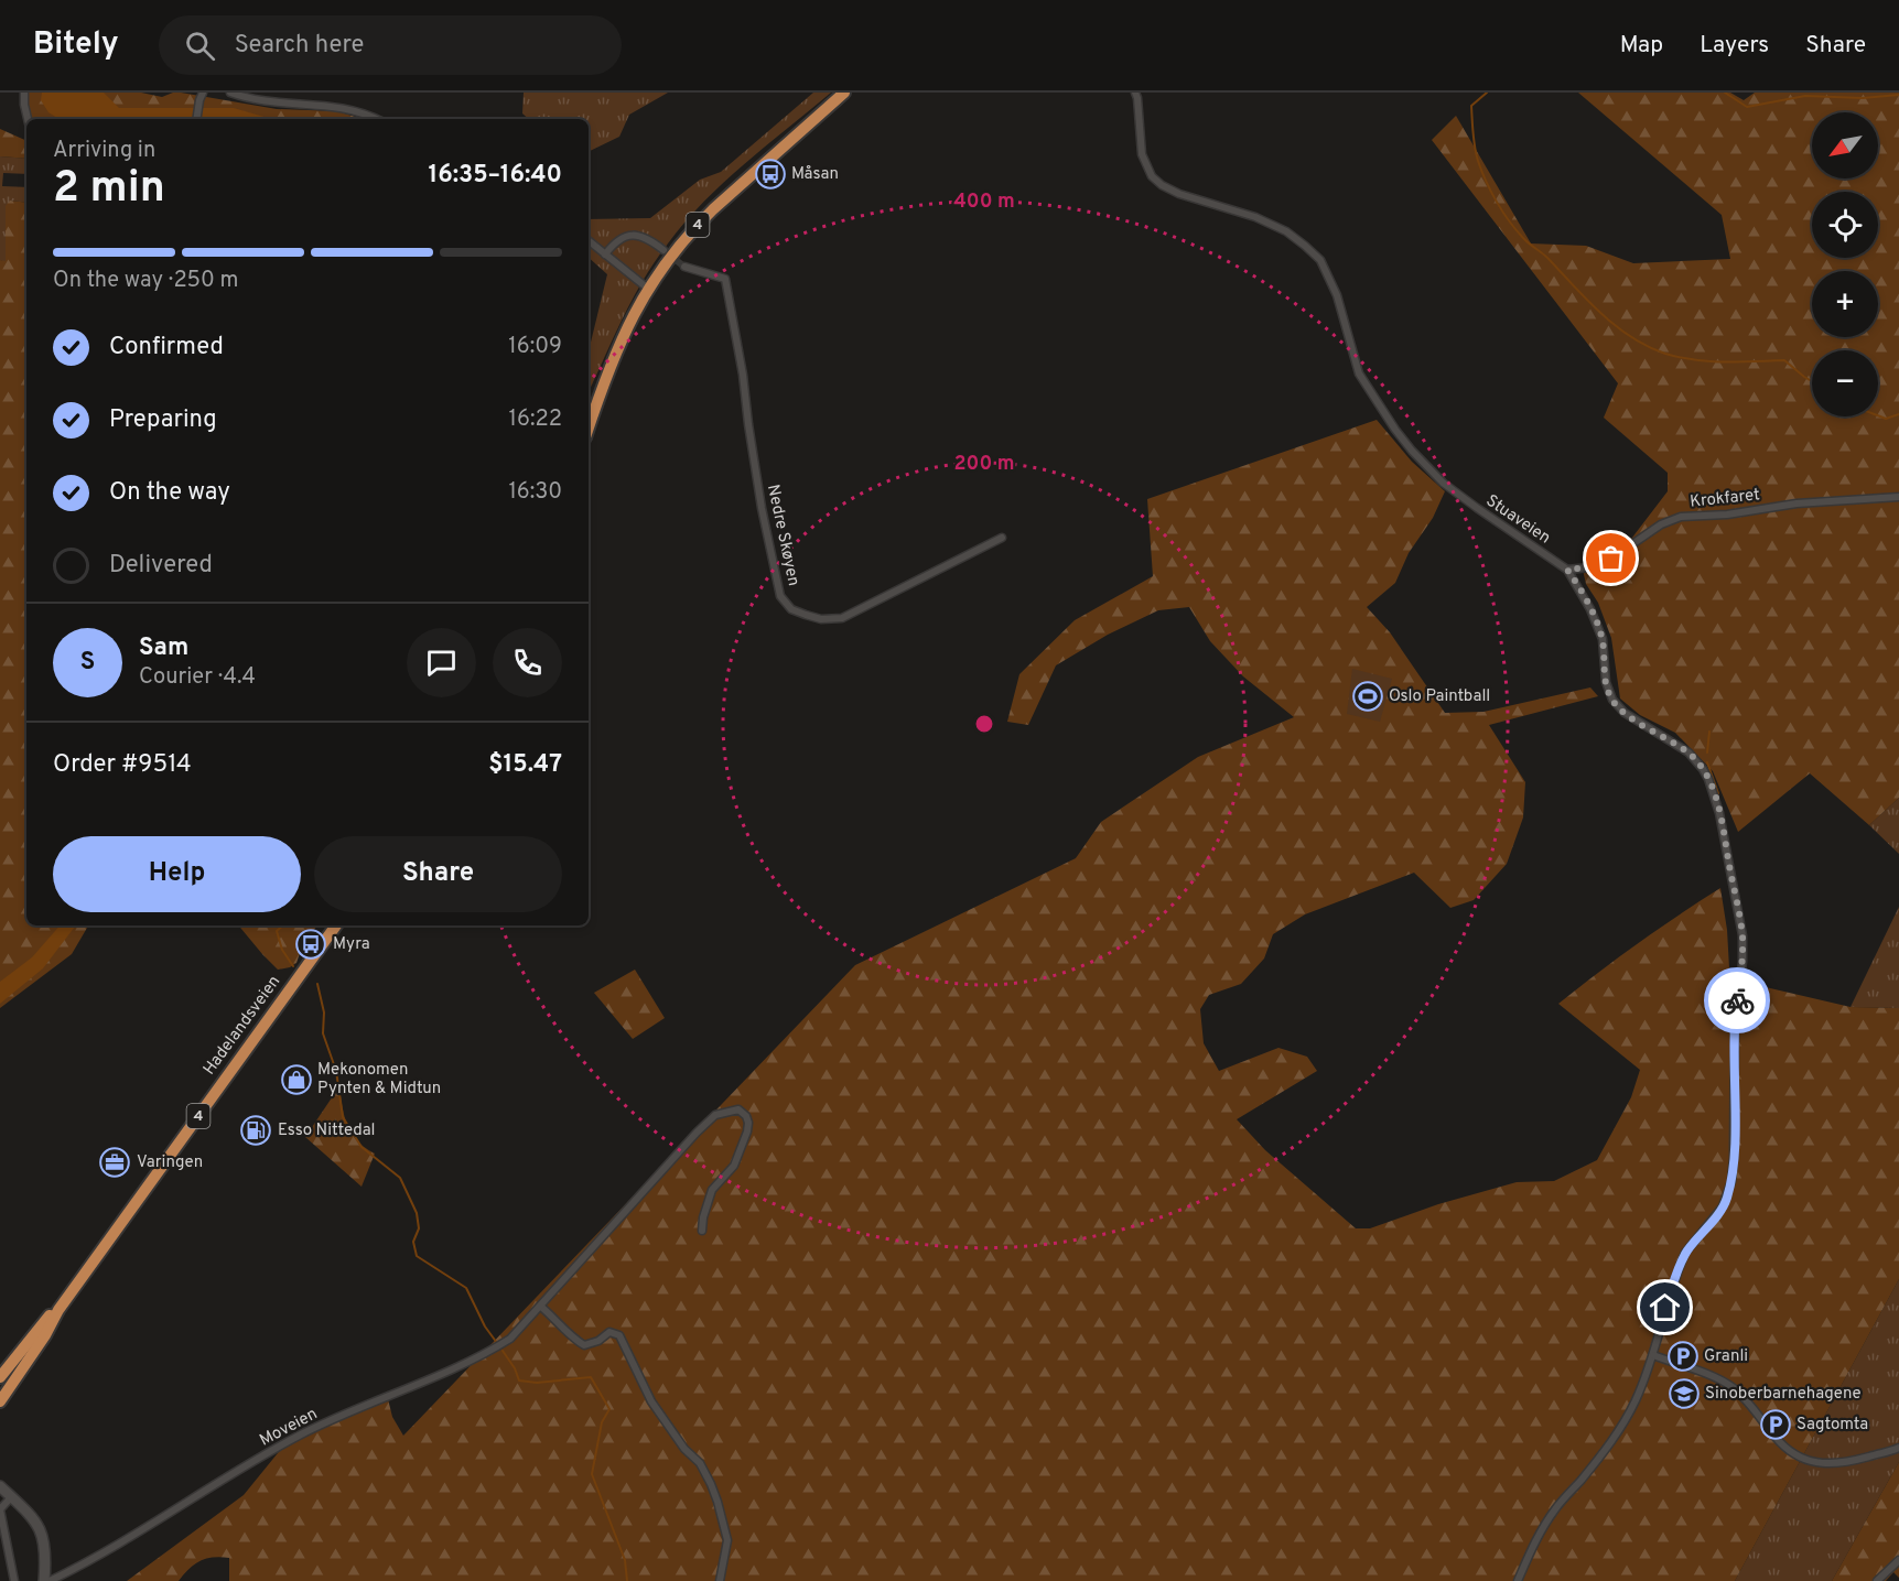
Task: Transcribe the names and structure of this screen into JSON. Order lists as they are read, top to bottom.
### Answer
{
  "streets": {
    "highway": ["4", "Hadelandsveien"],
    "street": [
      "Krokfaret",
      "Stuaveien",
      "Nedre Skøyen",
      "Moveien"
    ]
  },
  "crossings": [
    ["Krokfaret", "Stuaveien"]
  ],
  "places": {
    "bus stop": ["Måsan", "Myra"],
    "sports": ["Oslo Paintball"],
    "shop": ["Mekonomen Pynten & Midtun"],
    "fuel station": ["Esso Nittedal"],
    "office": ["Varingen"],
    "parking": ["Granli", "Sagtomta"],
    "school or university": ["Sinoberbarnehagene"]
  },
  "north": "bottom left",
  "page": {
    "header": "Bitely",
    "search": "Search here",
    "nav": ["Map", "Layers", "Share"],
    "map_buttons": ["+", "−"],
    "heading": ["2 min", "Arriving in", "16:35–16:40"],
    "panel": [
      "Sam",
      "Courier · 4.4",
      "Order #9514",
      "$15.47"
    ],
    "bar": "On the way · 250 m",
    "list": [
      ["Confirmed", "16:09"],
      ["Preparing", "16:22"],
      ["On the way", "16:30"],
      "Delivered"
    ],
    "round": "S",
    "buttons": ["Help", "Share"]
  },
  "rings": ["400 m", "200 m"]
}
